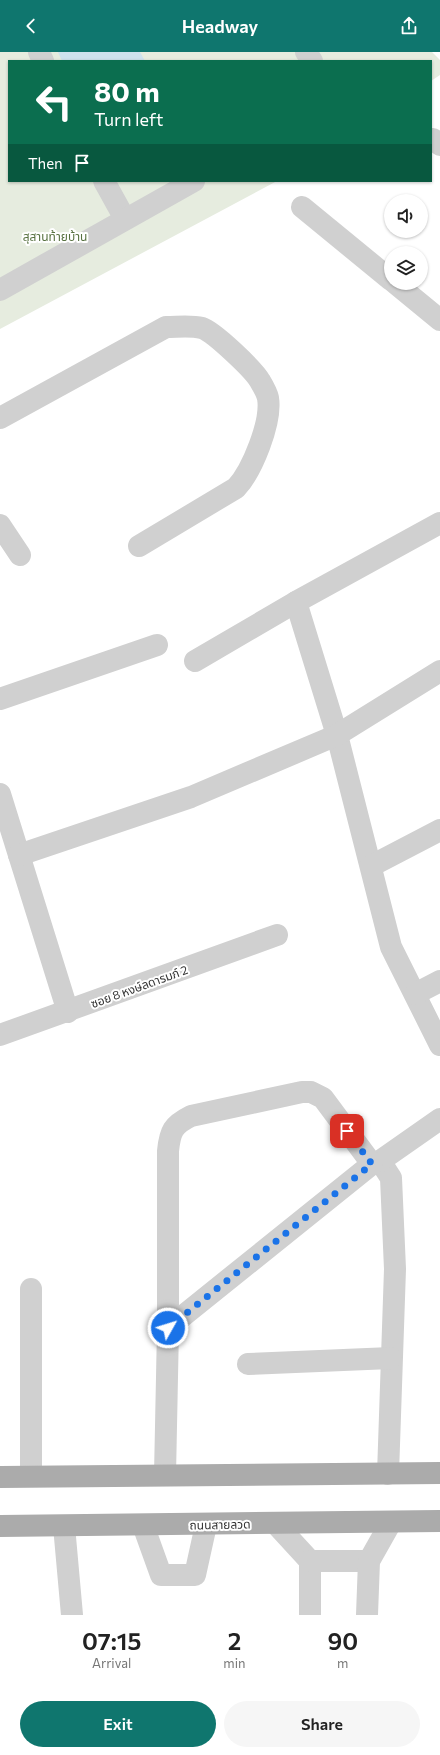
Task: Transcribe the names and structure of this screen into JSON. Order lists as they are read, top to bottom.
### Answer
{
  "streets": {
    "main road": ["ถนนสายลวด"],
    "street": ["ซอย 8 หงษ์ลดารมภ์ 2"]
  },
  "parks": ["สุสานท้ายบ้าน"],
  "page": {
    "header": "Headway",
    "turn": ["80 m", "Turn left"],
    "then": "Then",
    "eta": [
      "07:15",
      "Arrival",
      "2",
      "min",
      "90",
      "m"
    ],
    "buttons": ["Exit", "Share"]
  }
}
